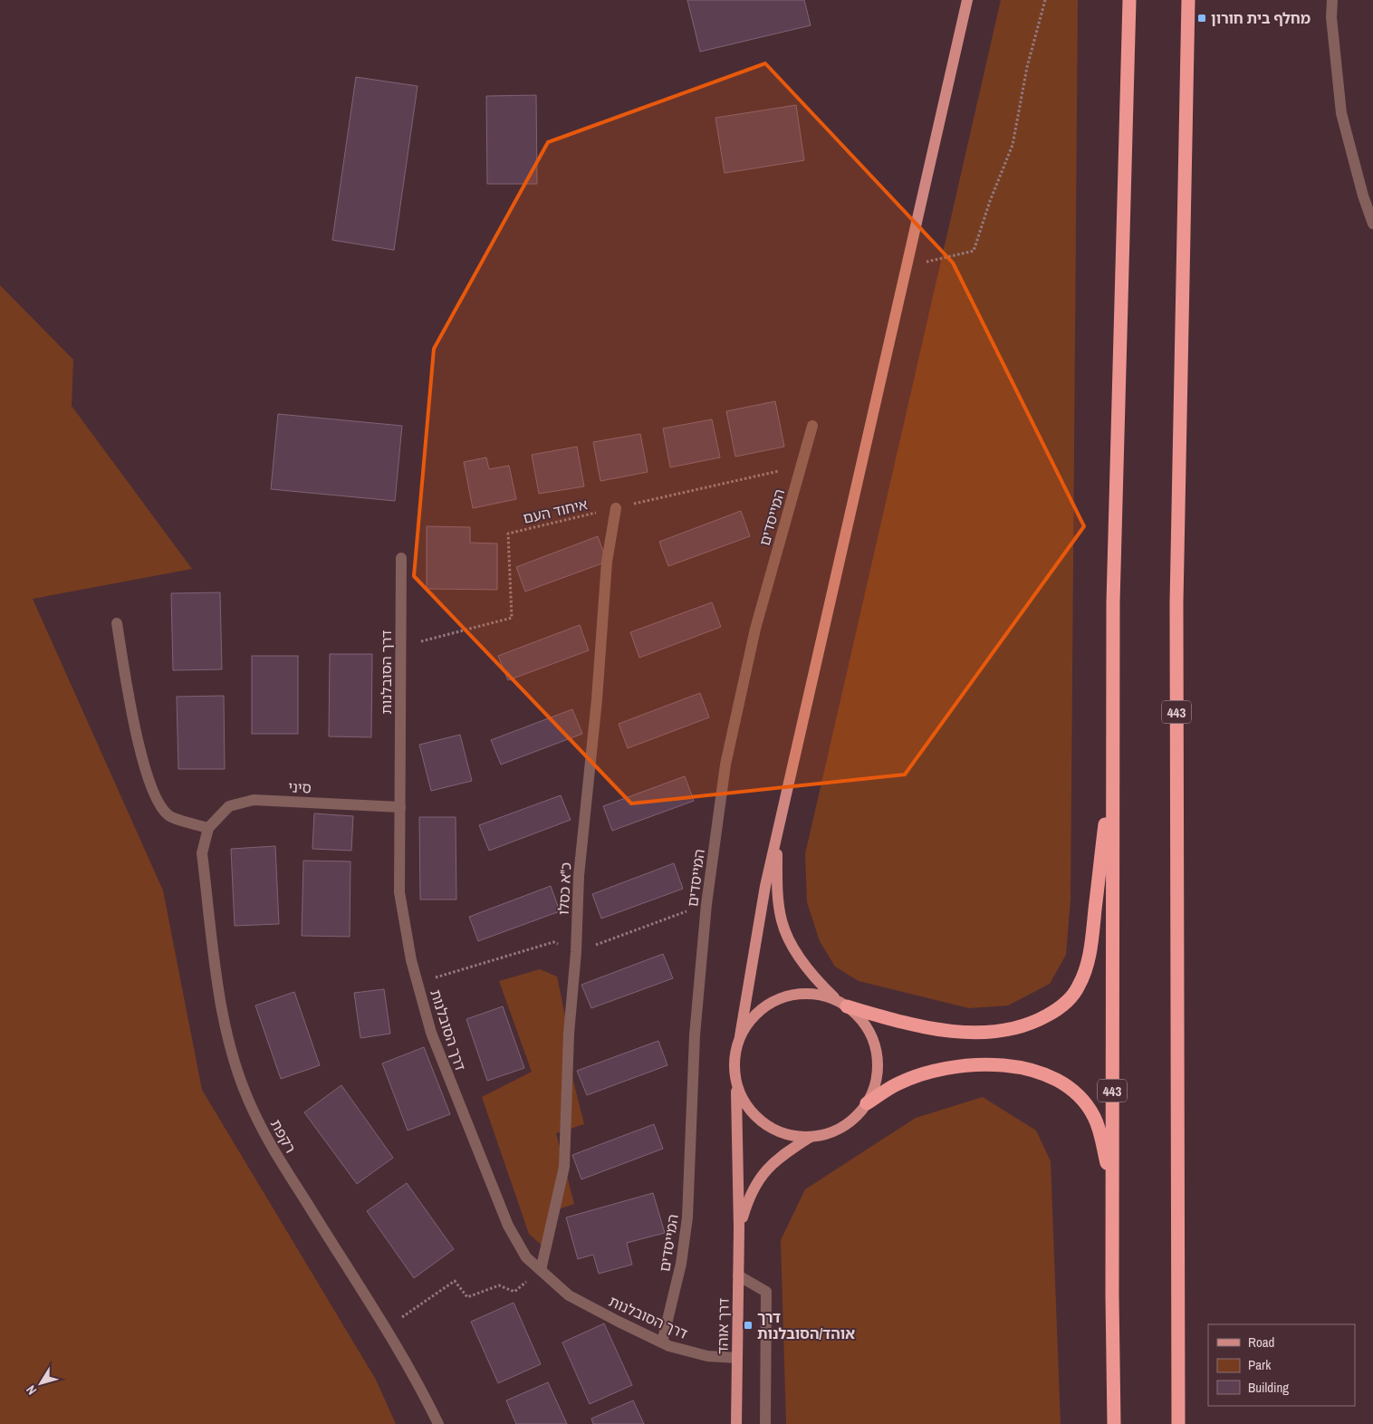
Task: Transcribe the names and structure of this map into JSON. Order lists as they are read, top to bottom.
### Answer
{
  "streets": {
    "highway": ["443"],
    "main road": ["דרך אוהד"],
    "street": [
      "המייסדים",
      "דרך הסובלנות",
      "סיני",
      "כ\"א כסלו",
      "רקפת"
    ],
    "path": ["איחוד העם"]
  },
  "crossings": [
    ["איחוד העם", "המייסדים"],
    ["איחוד העם", "דרך הסובלנות"],
    ["איחוד העם", "כ\"א כסלו"],
    ["המייסדים", "דרך הסובלנות"],
    ["דרך הסובלנות", "סיני"],
    ["דרך הסובלנות", "כ\"א כסלו"],
    ["דרך הסובלנות", "דרך אוהד"],
    ["סיני", "רקפת"]
  ],
  "places": {
    "transit": ["מחלף בית חורון", "דרך אוהד/הסובלנות"]
  },
  "legend": ["Road", "Park", "Building"],
  "north": "bottom left"
}
